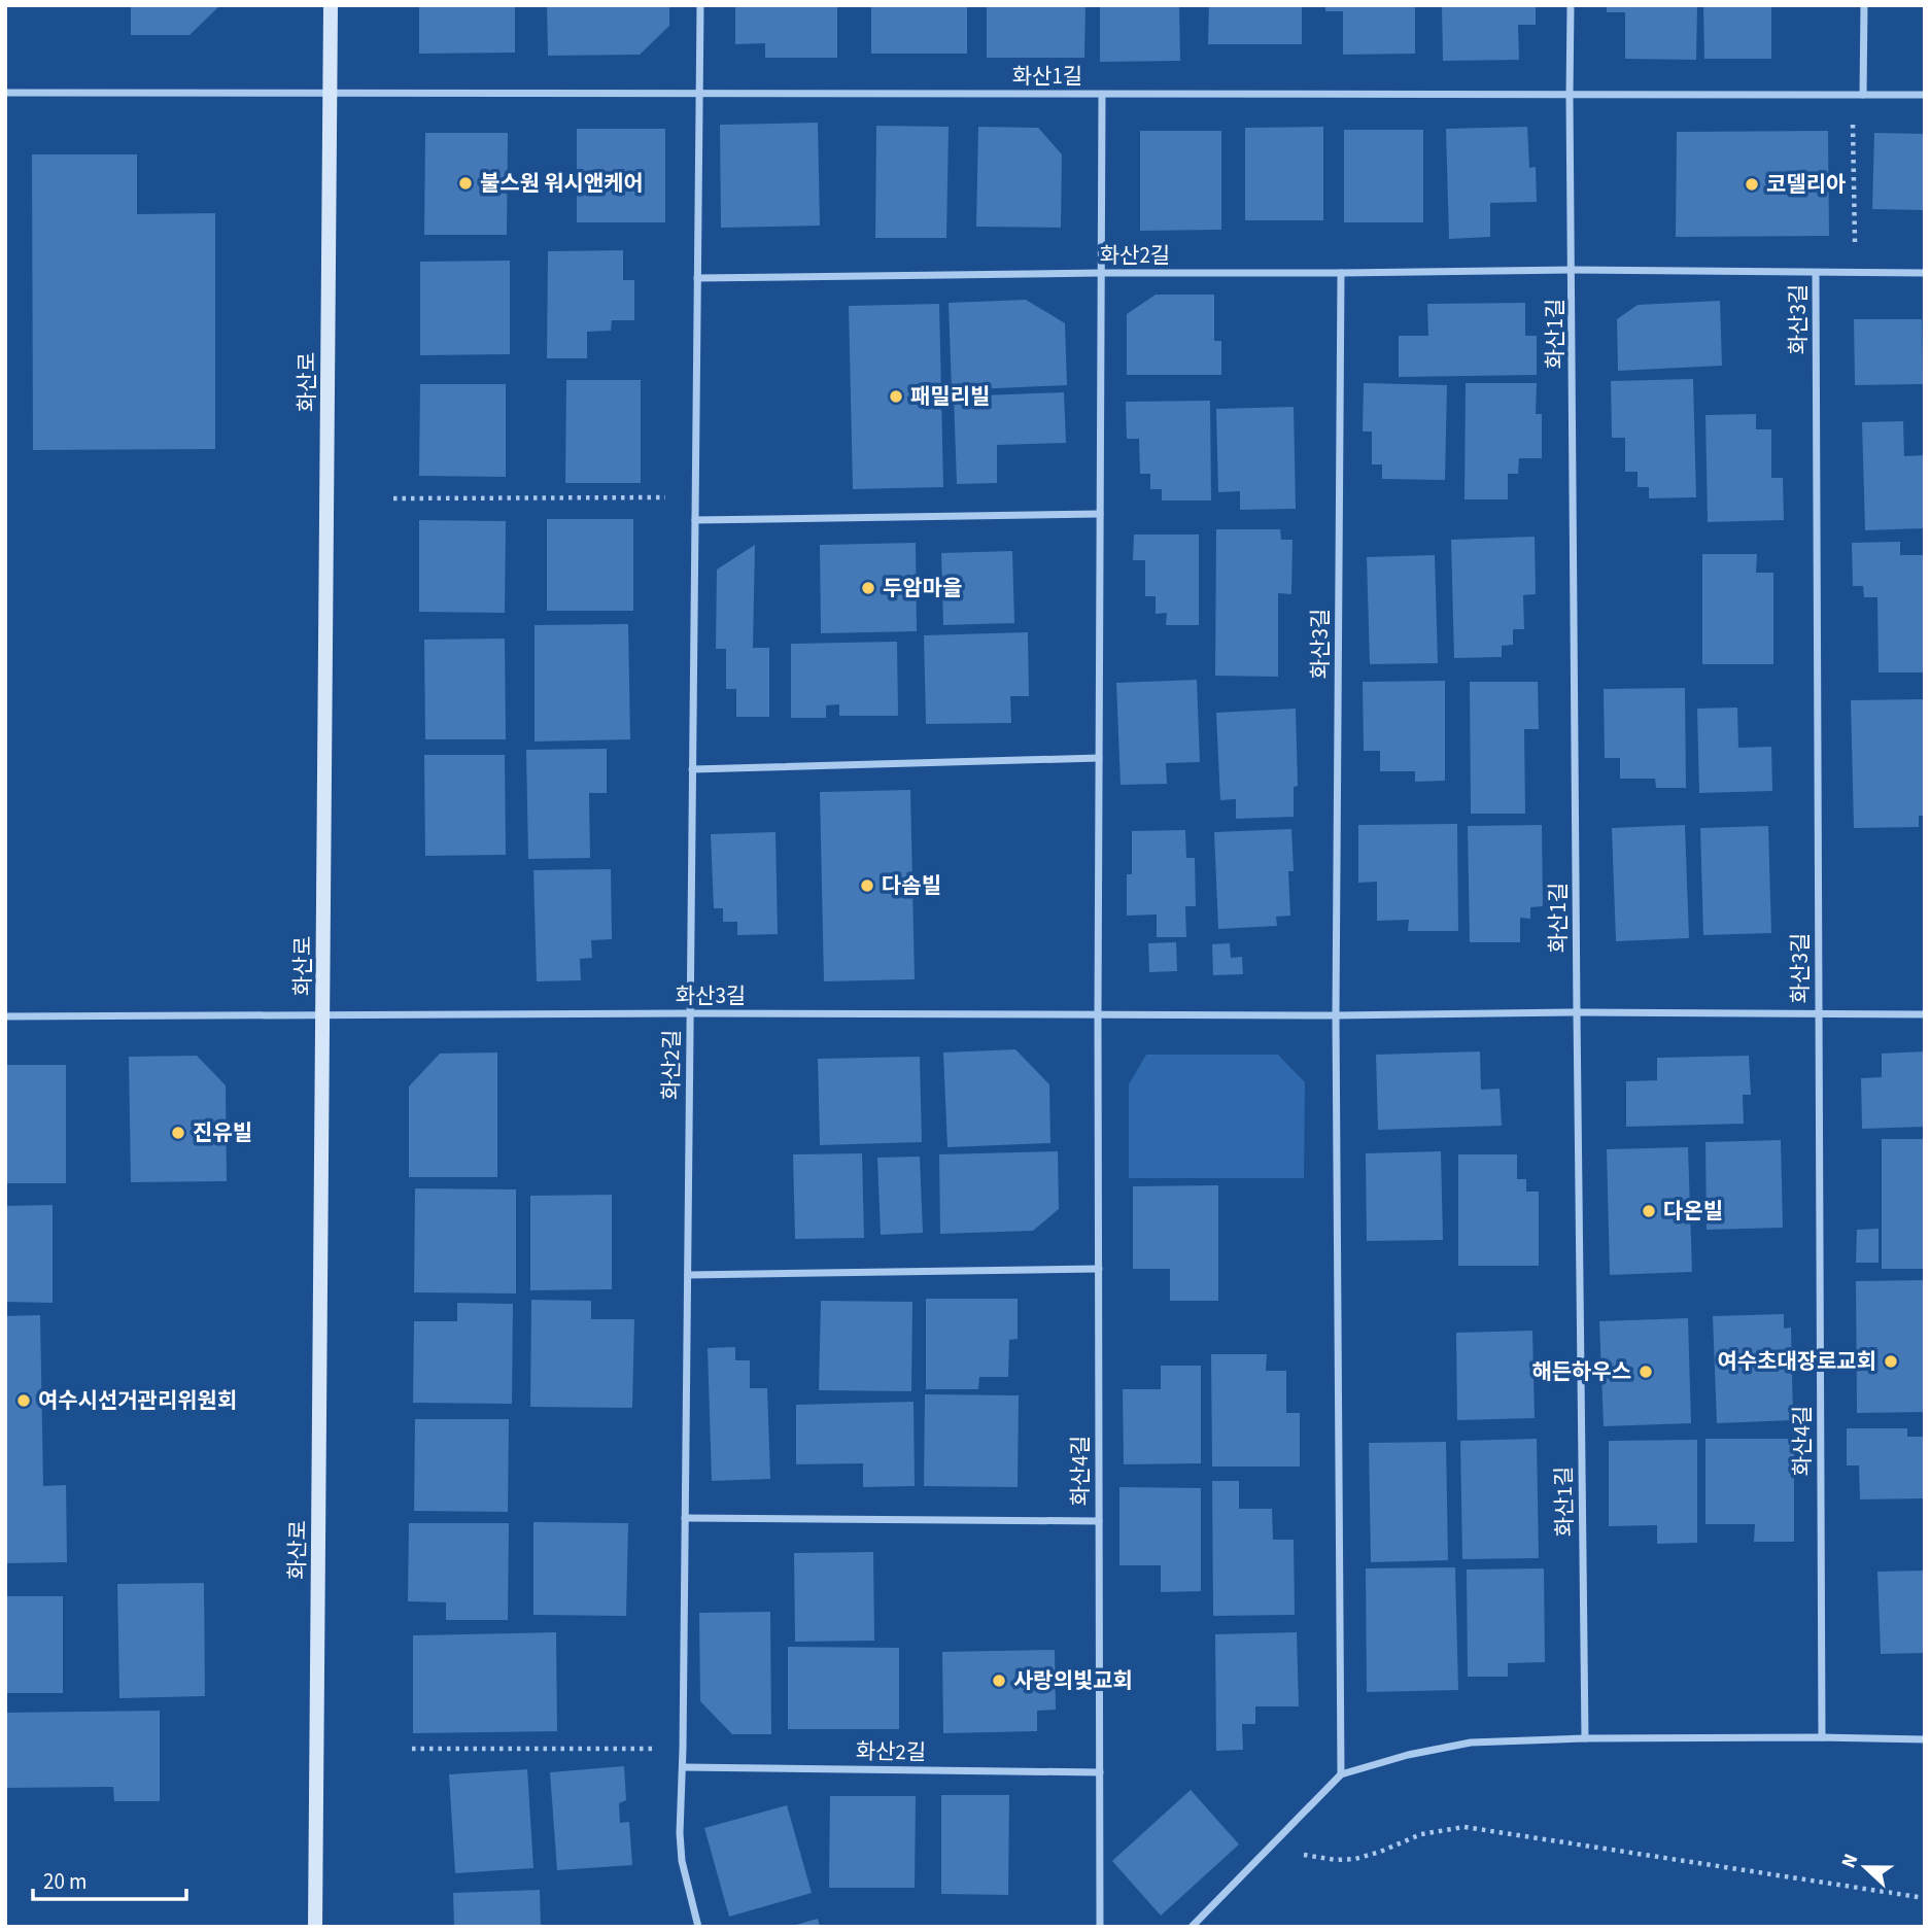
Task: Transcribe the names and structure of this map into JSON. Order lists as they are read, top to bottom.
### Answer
{
  "streets": {
    "street": [
      "화산1길",
      "화산2길",
      "화산3길",
      "화산로",
      "화산4길"
    ]
  },
  "crossings": [
    ["화산1길", "화산2길"],
    ["화산1길", "화산3길"],
    ["화산1길", "화산로"],
    ["화산2길", "화산3길"],
    ["화산2길", "화산4길"],
    ["화산3길", "화산로"],
    ["화산3길", "화산4길"]
  ],
  "places": [
    "불스원 워시앤케어",
    "코델리아",
    "패밀리빌",
    "두암마을",
    "다솜빌",
    "진유빌",
    "다온빌",
    "여수초대장로교회",
    "해든하우스",
    "여수시선거관리위원회",
    "사랑의빛교회"
  ],
  "scale_bar": "20 m",
  "north": "left"
}
